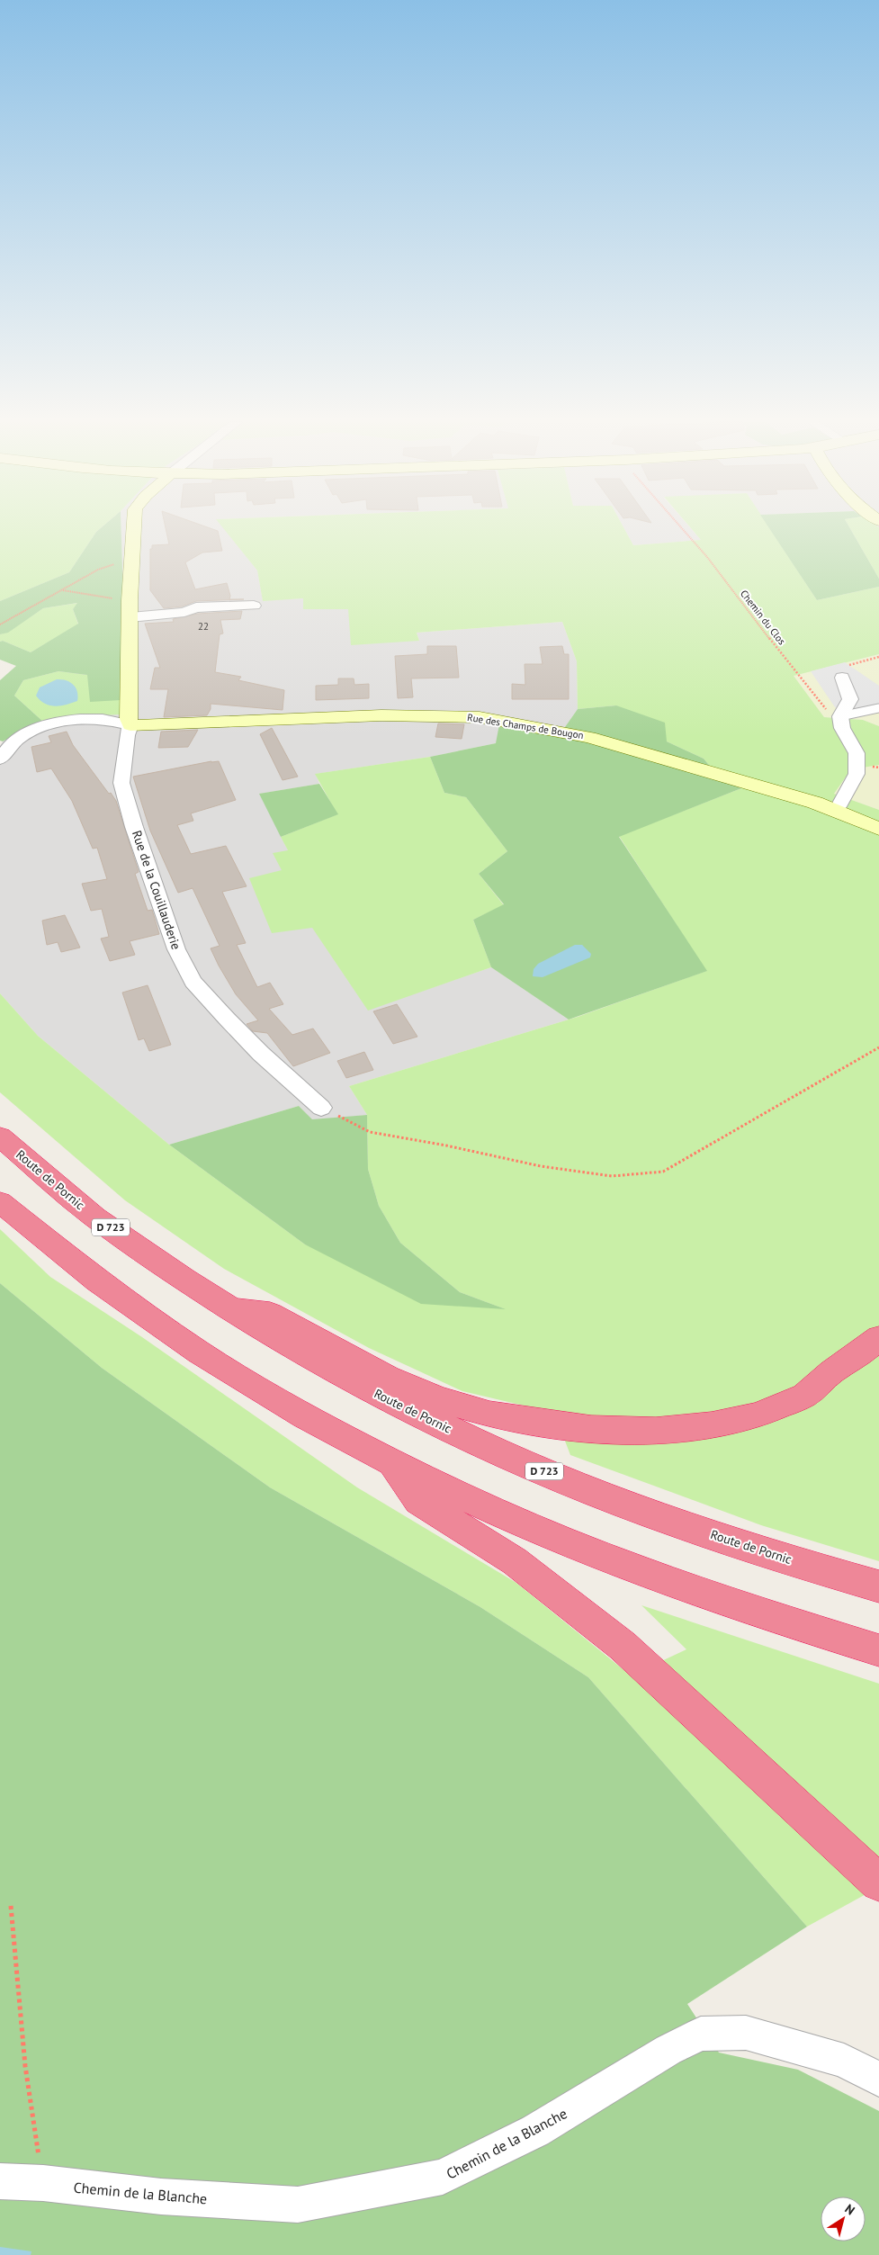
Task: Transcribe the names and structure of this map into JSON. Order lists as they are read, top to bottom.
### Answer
{
  "streets": {
    "highway": ["Route de Pornic", "D 723"],
    "street": ["Rue des Champs de Bougon", "Rue de la Couillauderie", "Chemin de la Blanche"],
    "path": ["Chemin du Clos"]
  },
  "crossings": [
    ["Rue des Champs de Bougon", "Rue de la Couillauderie"]
  ],
  "house_numbers": ["22"],
  "north": "top right"
}
